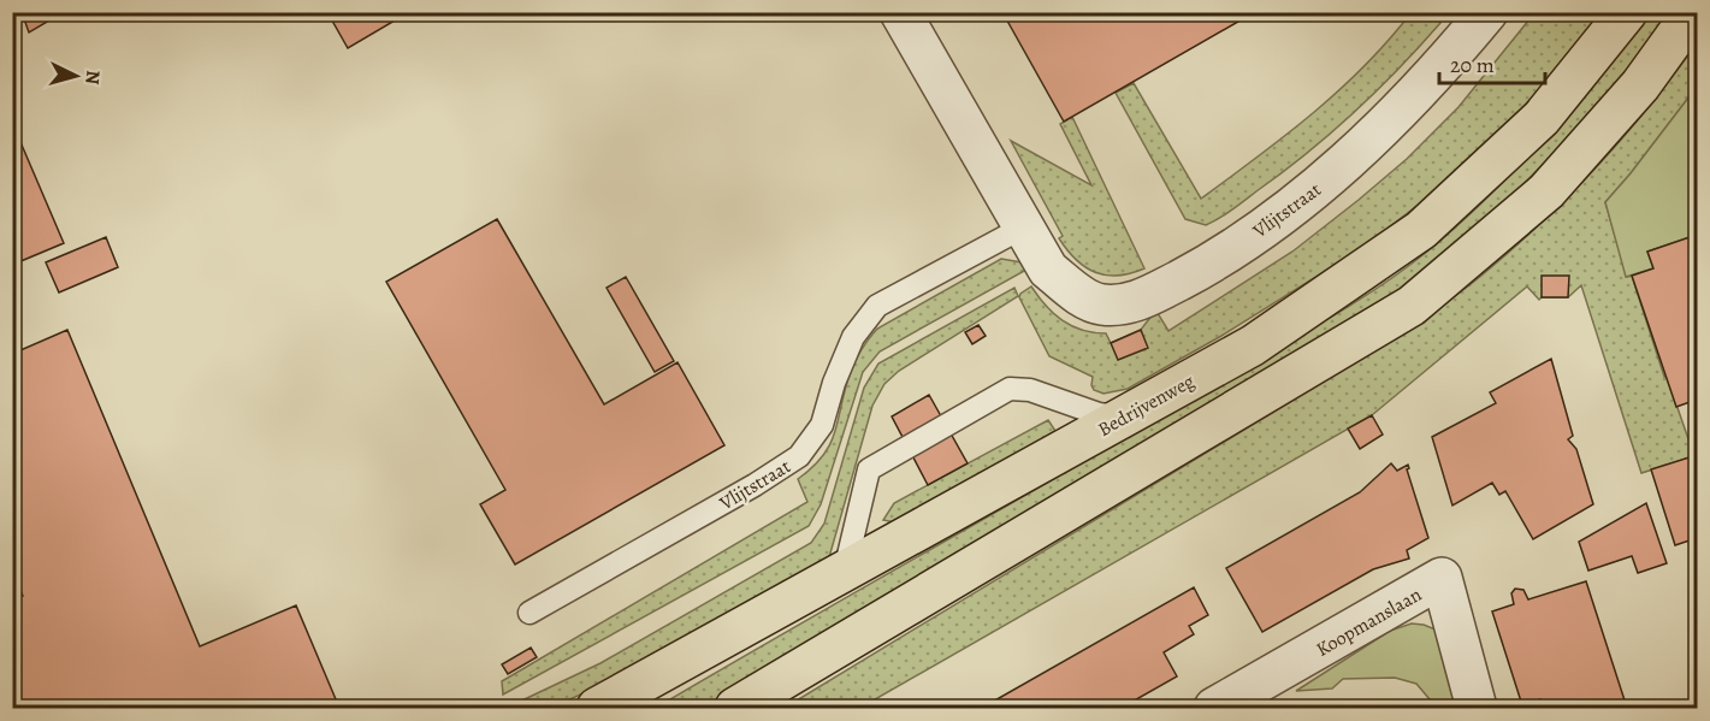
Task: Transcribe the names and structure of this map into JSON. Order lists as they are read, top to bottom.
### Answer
{
  "streets": {
    "main road": ["Bedrijvenweg"],
    "street": ["Vlijtstraat", "Koopmanslaan"]
  },
  "scale_bar": "20 m",
  "north": "right"
}
